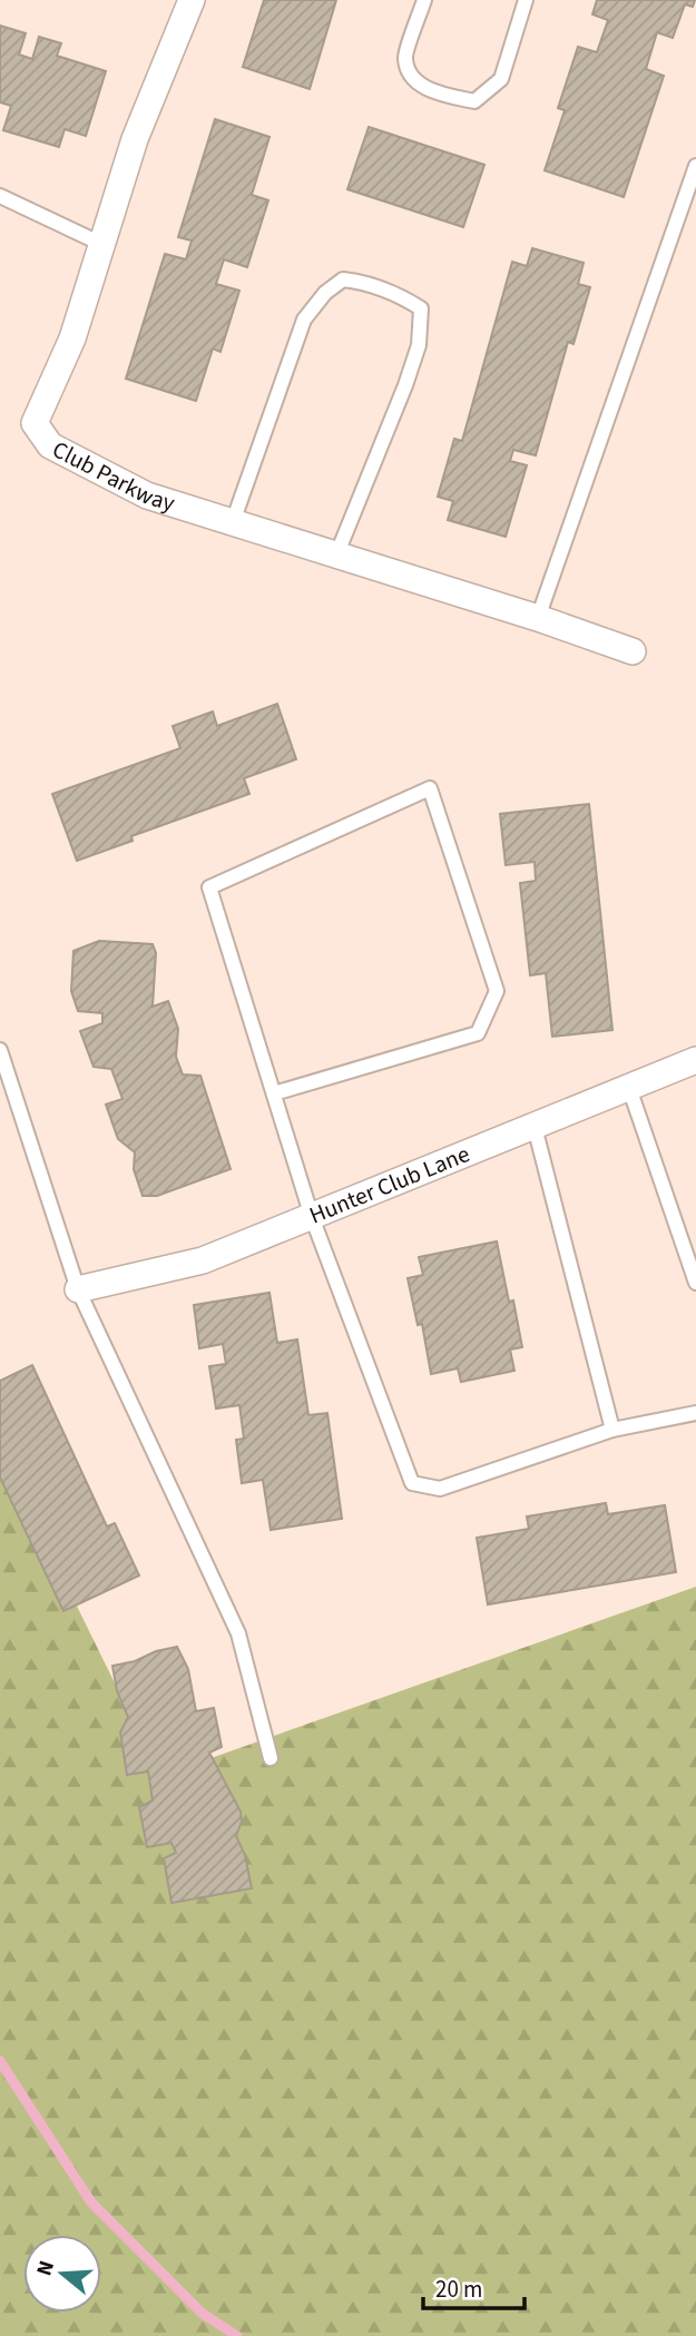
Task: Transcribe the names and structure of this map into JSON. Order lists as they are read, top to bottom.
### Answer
{
  "streets": {
    "street": ["Club Parkway", "Hunter Club Lane"]
  },
  "scale_bar": "20 m",
  "north": "left"
}
